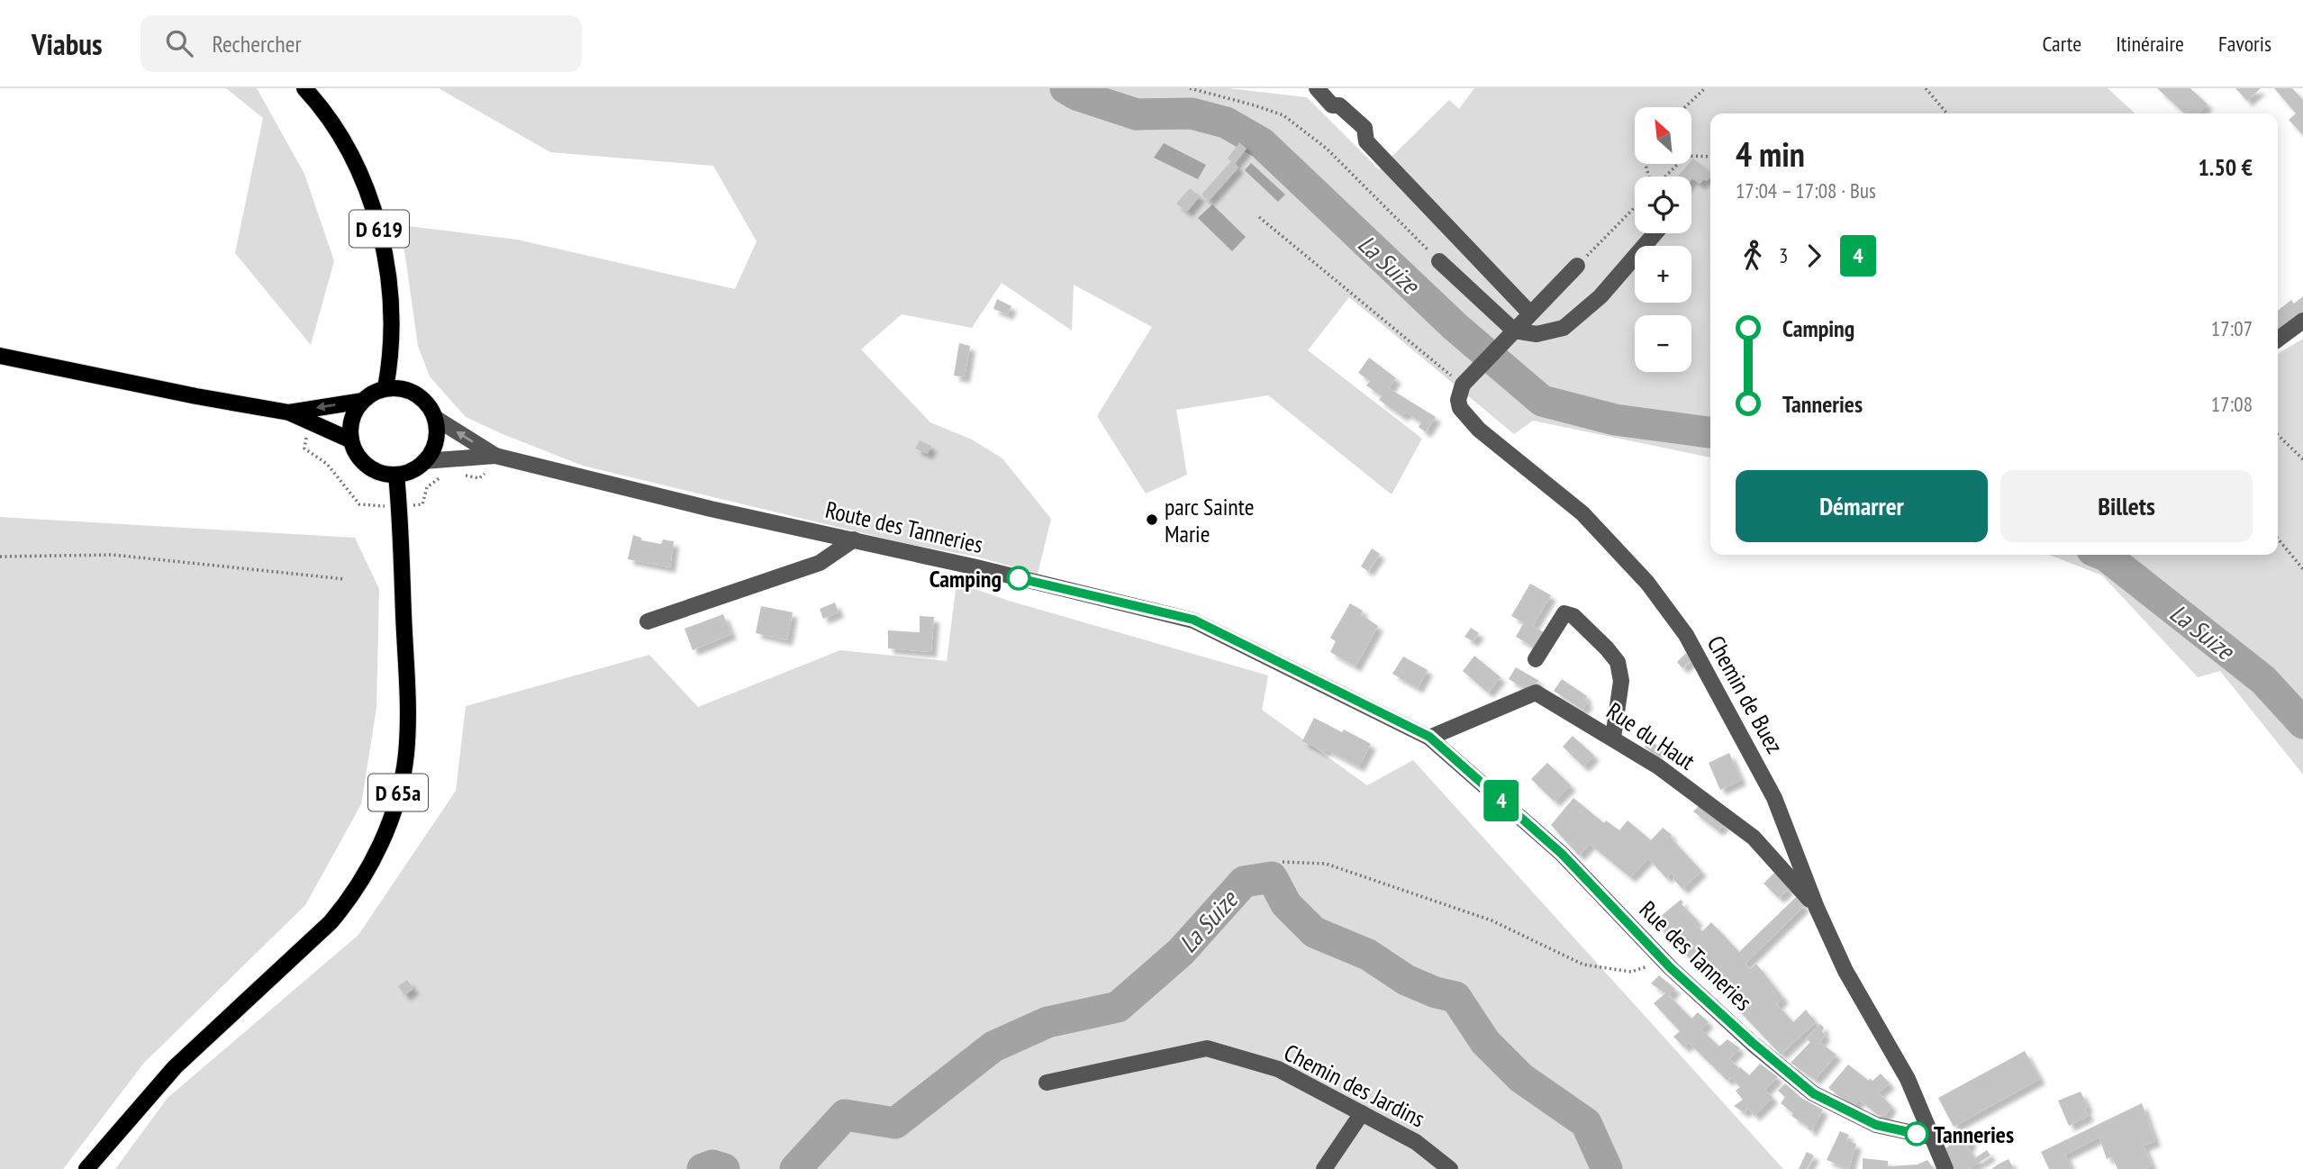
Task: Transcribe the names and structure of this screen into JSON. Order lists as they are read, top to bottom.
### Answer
{
  "streets": {
    "main road": ["D 619", "D 65a"],
    "street": [
      "Route des Tanneries",
      "Chemin de Buez",
      "Rue du Haut",
      "Rue des Tanneries",
      "Chemin des Jardins"
    ]
  },
  "crossings": [
    ["D 619", "Route des Tanneries"],
    ["D 619", "D 65a"],
    ["Route des Tanneries", "Rue du Haut"],
    ["Route des Tanneries", "D 65a"],
    ["Route des Tanneries", "Rue des Tanneries"],
    ["Chemin de Buez", "Rue du Haut"],
    ["Chemin de Buez", "Rue des Tanneries"],
    ["Rue du Haut", "Rue des Tanneries"]
  ],
  "water": ["La Suize"],
  "places": ["parc Sainte Marie", "Camping", "Tanneries"],
  "lines": ["bus line 4"],
  "north": "top left",
  "page": {
    "header": "Viabus",
    "search": "Rechercher",
    "nav": ["Carte", "Itinéraire", "Favoris"],
    "on_map": "4",
    "map_buttons": ["+", "−"],
    "heading": ["4 min", "17:04 – 17:08 · Bus", "1.50 €"],
    "legs": ["3", "4"],
    "list": [
      {
        "name": "Camping",
        "value": "17:07"
      },
      {
        "name": "Tanneries",
        "value": "17:08"
      }
    ],
    "buttons": ["Démarrer", "Billets"]
  }
}
